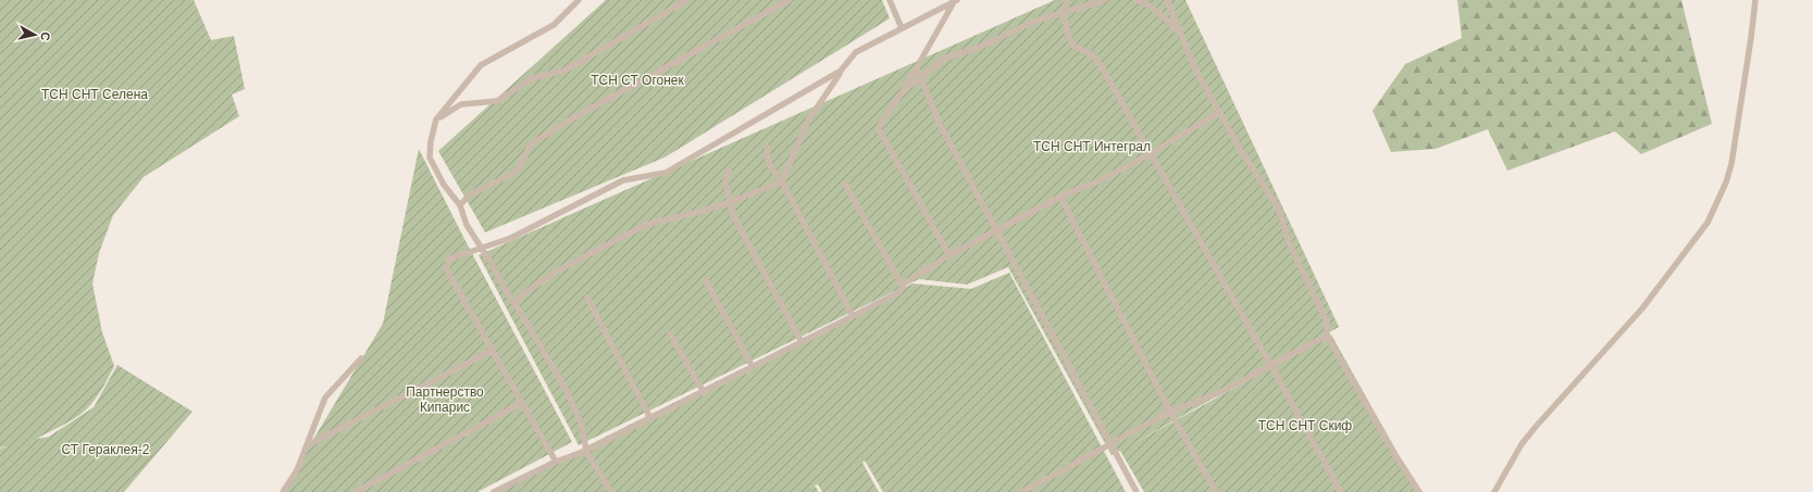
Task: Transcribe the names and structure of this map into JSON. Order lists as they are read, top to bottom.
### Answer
{
  "parks": [
    "ТСН СТ Огонек",
    "ТСН СНТ Селена",
    "ТСН СНТ Интеграл",
    "Партнерство Кипарис",
    "ТСН СНТ Скиф",
    "СТ Гераклея-2"
  ],
  "north": "right"
}
